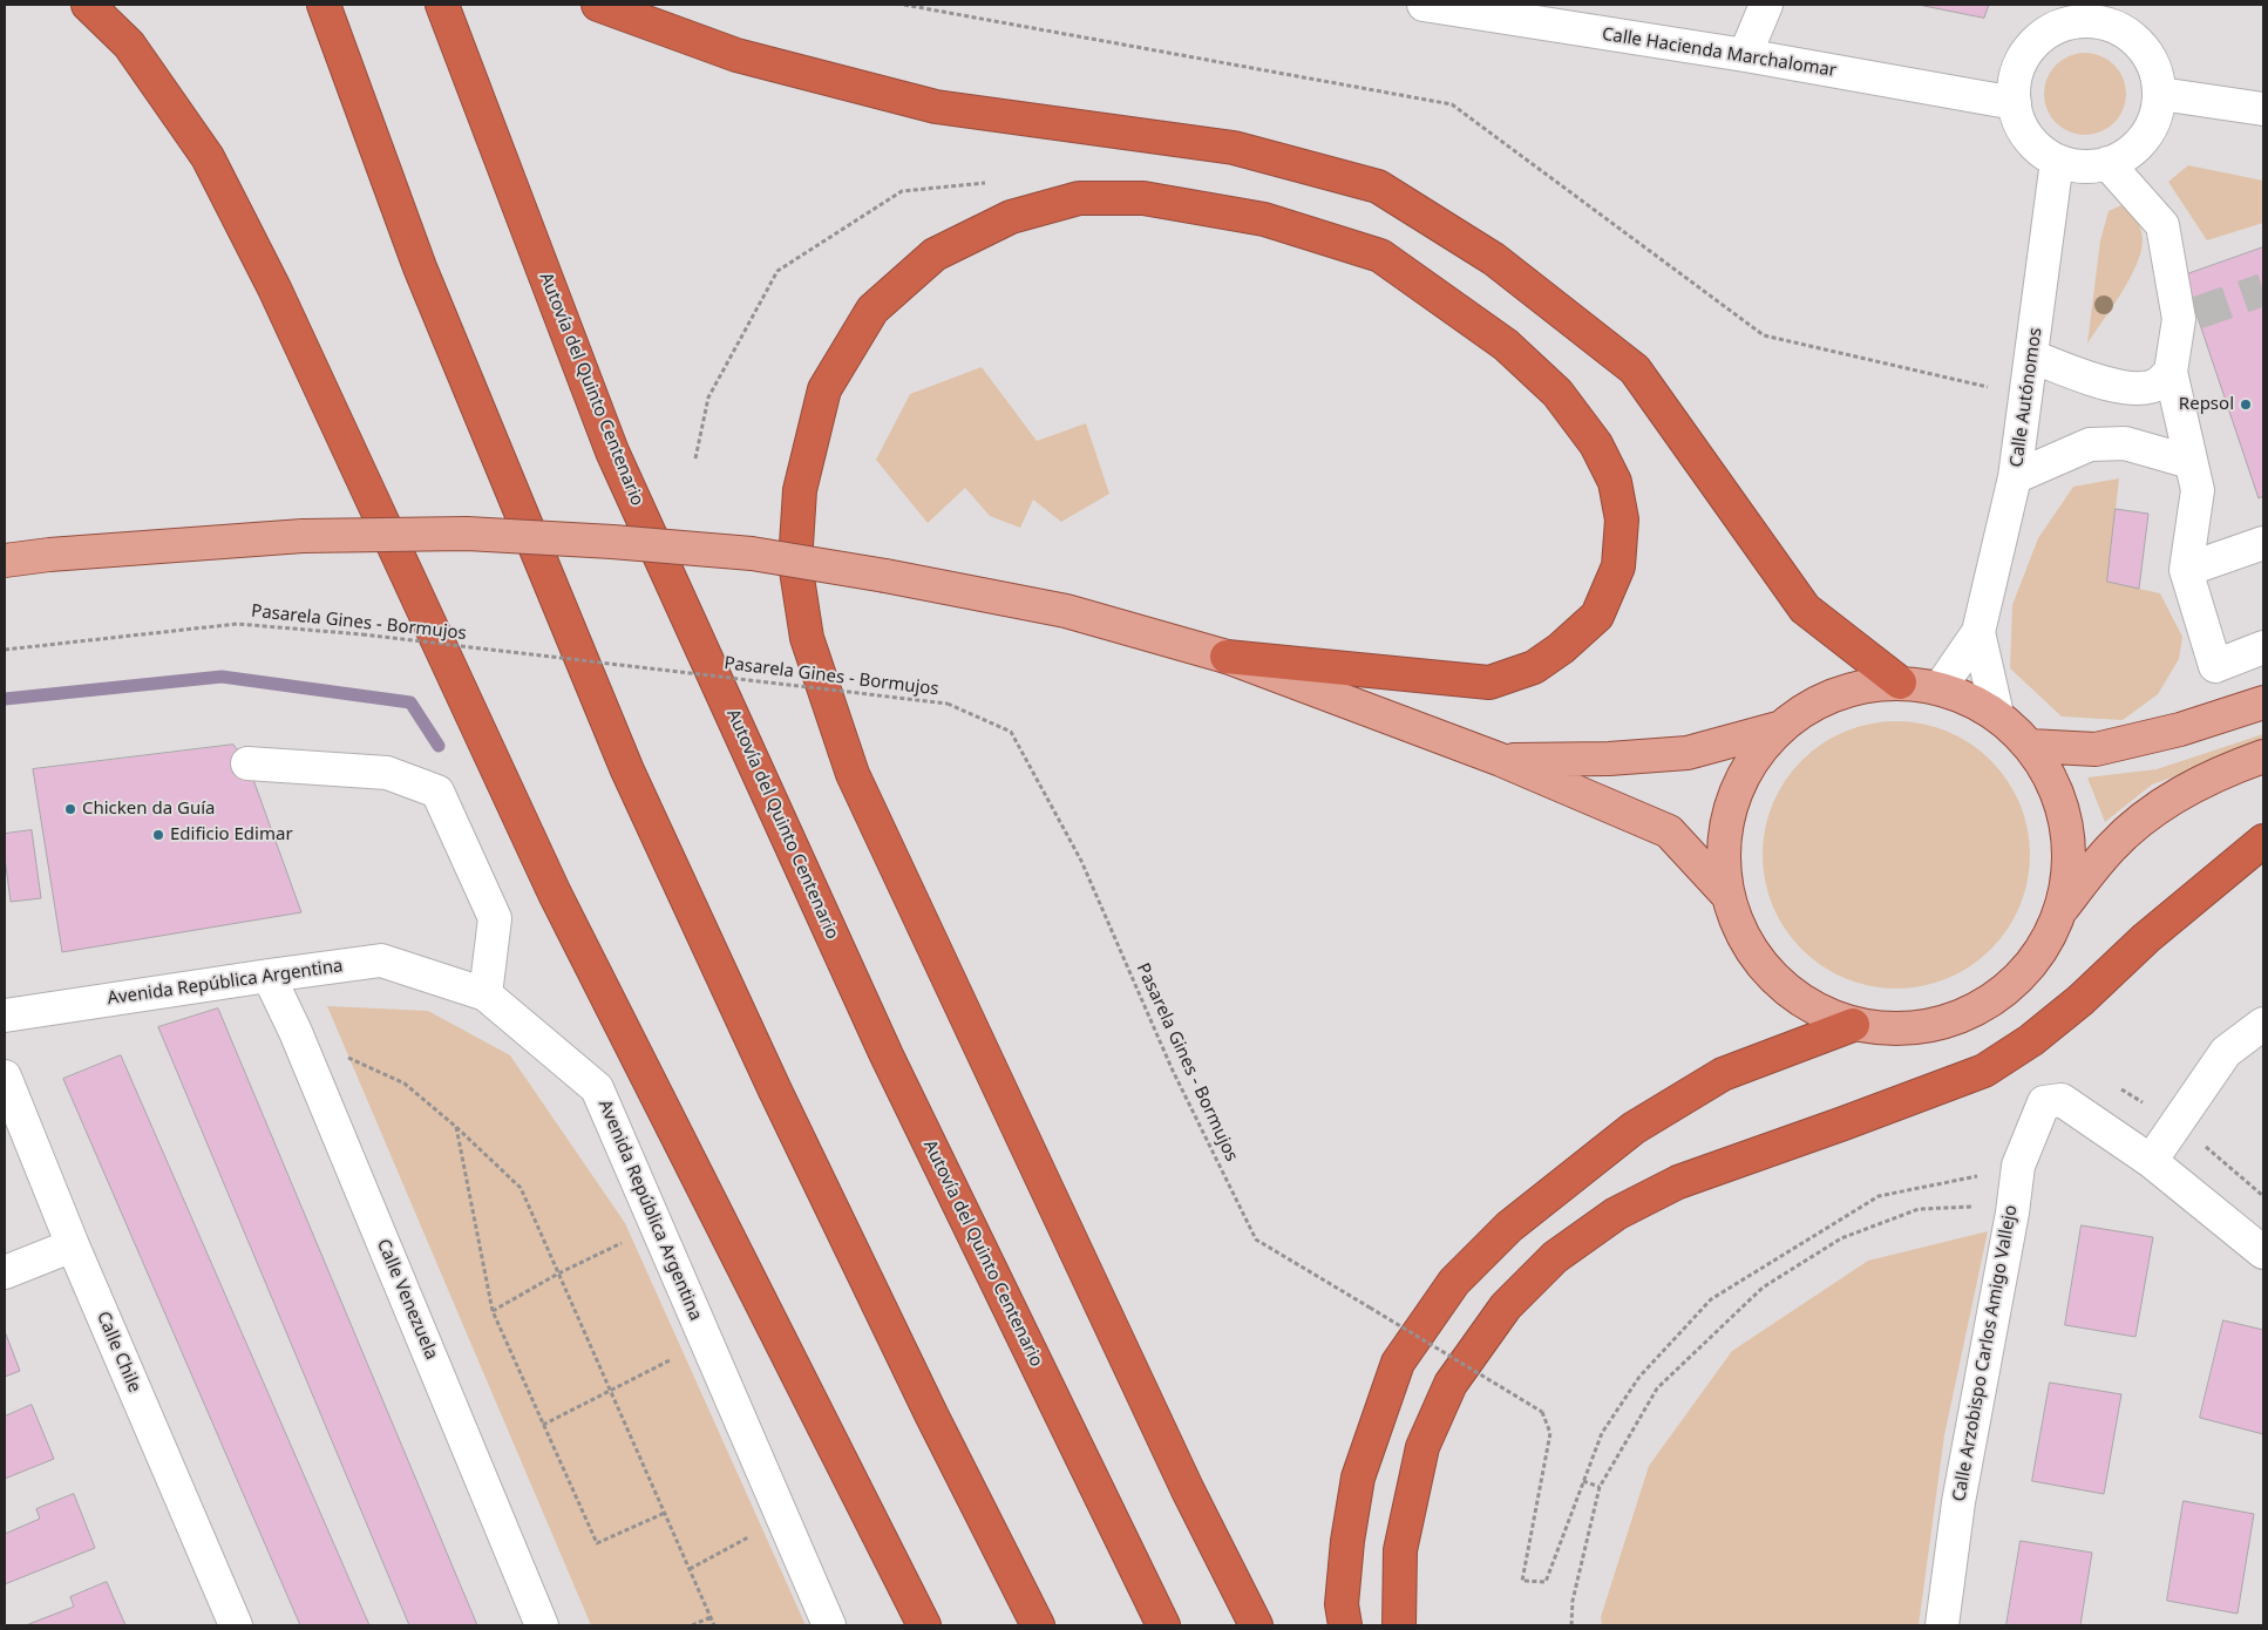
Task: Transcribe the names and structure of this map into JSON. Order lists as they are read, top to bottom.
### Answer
{
  "streets": {
    "highway": ["Autovía del Quinto Centenario"],
    "street": [
      "Calle Hacienda Marchalomar",
      "Calle Autónomos",
      "Avenida República Argentina",
      "Calle Venezuela",
      "Calle Chile",
      "Calle Arzobispo Carlos Amigo Vallejo"
    ],
    "path": ["Pasarela Gines - Bormujos"]
  },
  "crossings": [
    ["Calle Hacienda Marchalomar", "Calle Autónomos"],
    ["Pasarela Gines - Bormujos", "Calle Arzobispo Carlos Amigo Vallejo"],
    ["Avenida República Argentina", "Calle Venezuela"]
  ],
  "places": ["Repsol", "Chicken da Guía", "Edificio Edimar"]
}
